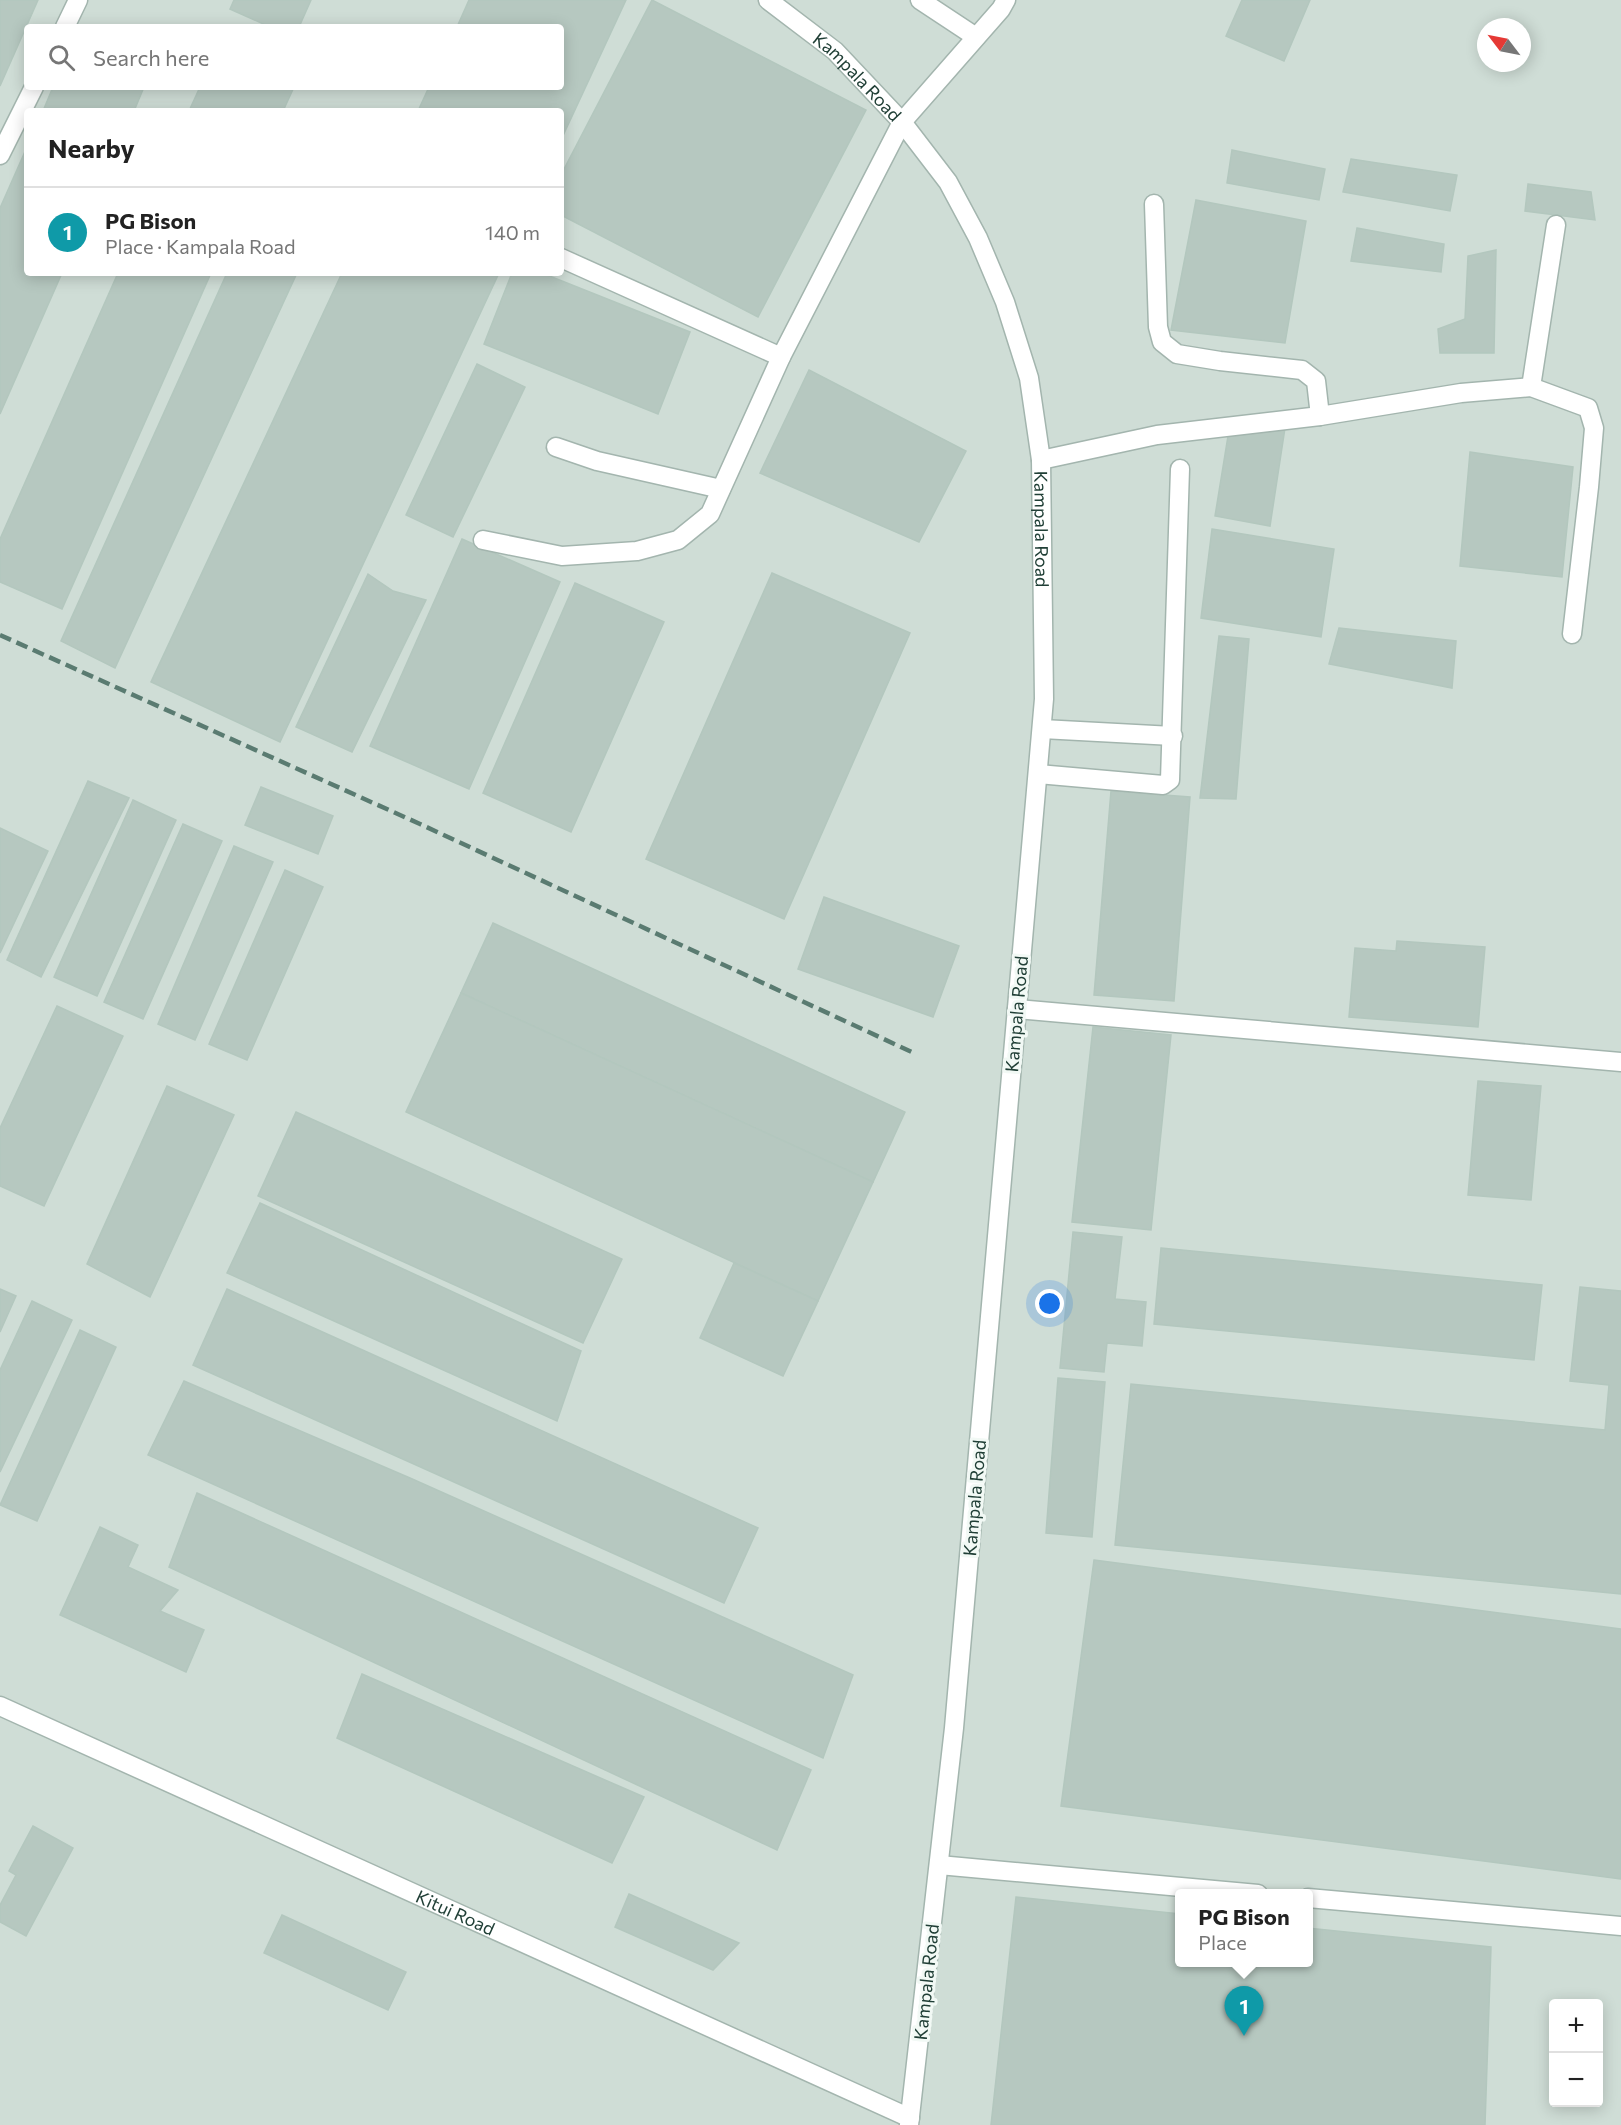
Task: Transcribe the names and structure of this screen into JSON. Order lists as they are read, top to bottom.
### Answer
{
  "streets": {
    "street": ["Kampala Road", "Kitui Road"]
  },
  "crossings": [
    ["Kampala Road", "Kitui Road"]
  ],
  "north": "top left",
  "page": {
    "search": "Search here",
    "heading": "Nearby",
    "list": [
      {
        "mark": "1",
        "name": "PG Bison",
        "note": "Place · Kampala Road",
        "value": "140 m"
      }
    ],
    "popup": ["PG Bison", "Place"],
    "pins": "1",
    "map_buttons": ["+", "−"]
  }
}
